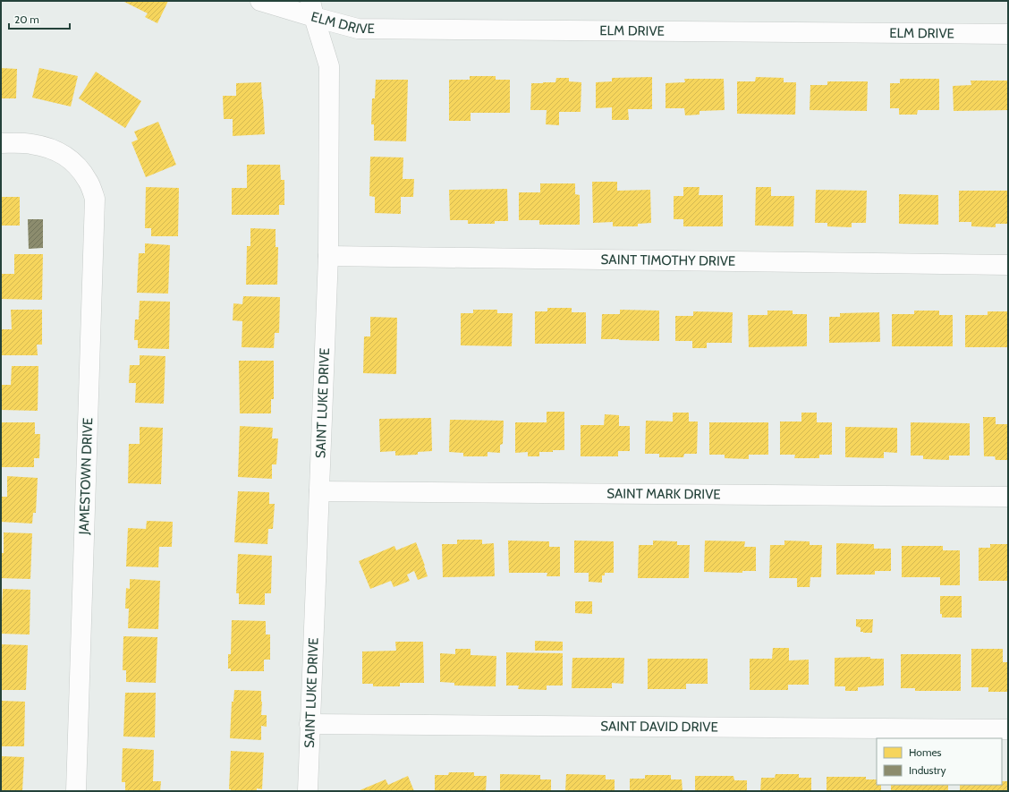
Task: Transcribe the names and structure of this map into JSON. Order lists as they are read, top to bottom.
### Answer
{
  "streets": {
    "street": [
      "ELM DRIVE",
      "SAINT TIMOTHY DRIVE",
      "SAINT LUKE DRIVE",
      "JAMESTOWN DRIVE",
      "SAINT MARK DRIVE",
      "SAINT DAVID DRIVE"
    ]
  },
  "crossings": [
    ["ELM DRIVE", "SAINT LUKE DRIVE"],
    ["SAINT TIMOTHY DRIVE", "SAINT LUKE DRIVE"],
    ["SAINT LUKE DRIVE", "SAINT MARK DRIVE"],
    ["SAINT LUKE DRIVE", "SAINT DAVID DRIVE"]
  ],
  "legend": ["Homes", "Industry"],
  "scale_bar": "20 m"
}
